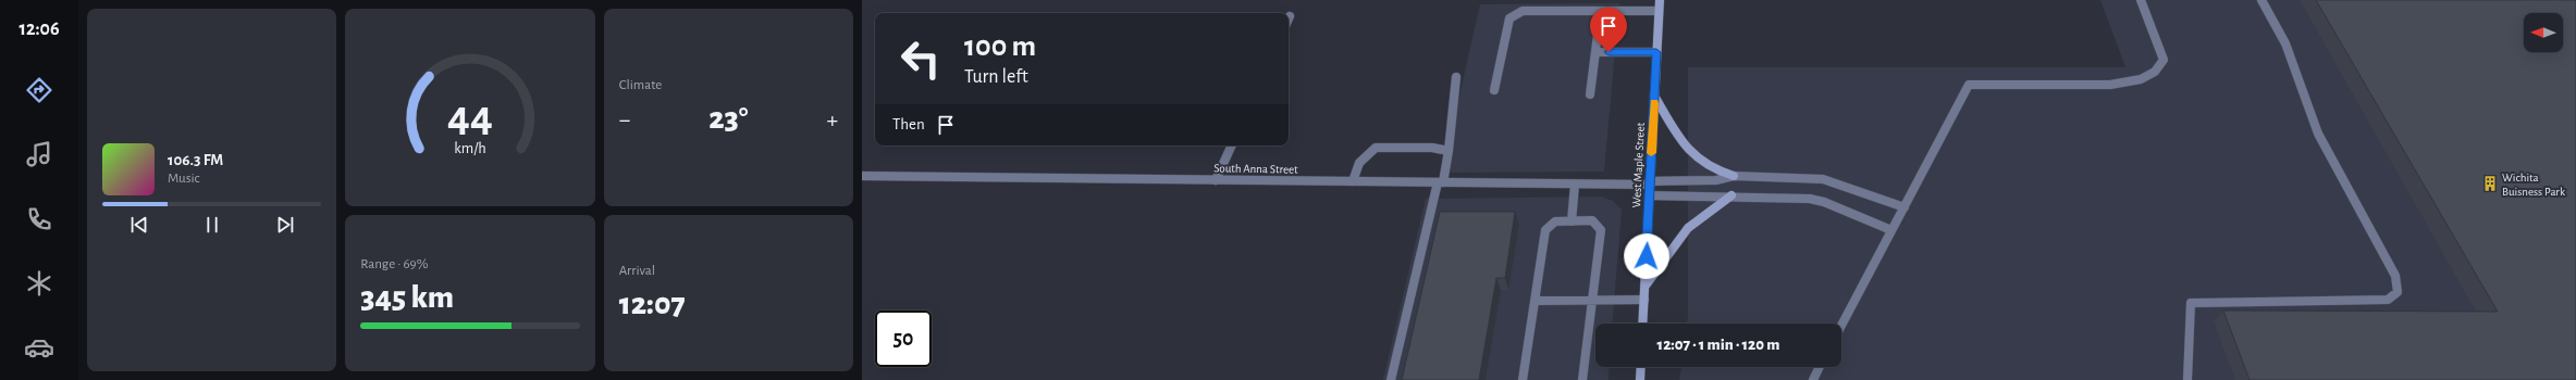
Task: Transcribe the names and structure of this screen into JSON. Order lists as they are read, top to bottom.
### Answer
{
  "streets": {
    "main road": ["West Maple Street"],
    "street": ["South Anna Street"]
  },
  "crossings": [
    ["West Maple Street", "South Anna Street"]
  ],
  "places": {
    "building": ["Wichita Buisness Park"]
  },
  "north": "left",
  "page": {
    "tabs": "12:06",
    "tile": [
      "Climate",
      ["Range · 69%", "345 km"],
      ["Arrival", "12:07"]
    ],
    "turn": ["100 m", "Turn left"],
    "heat": ["−", "23°", "+"],
    "then": "Then",
    "song": ["106.3 FM", "Music"],
    "limit": "50",
    "trip": "12:07 · 1 min · 120 m",
    "gauge": ["44", "km/h"]
  }
}
